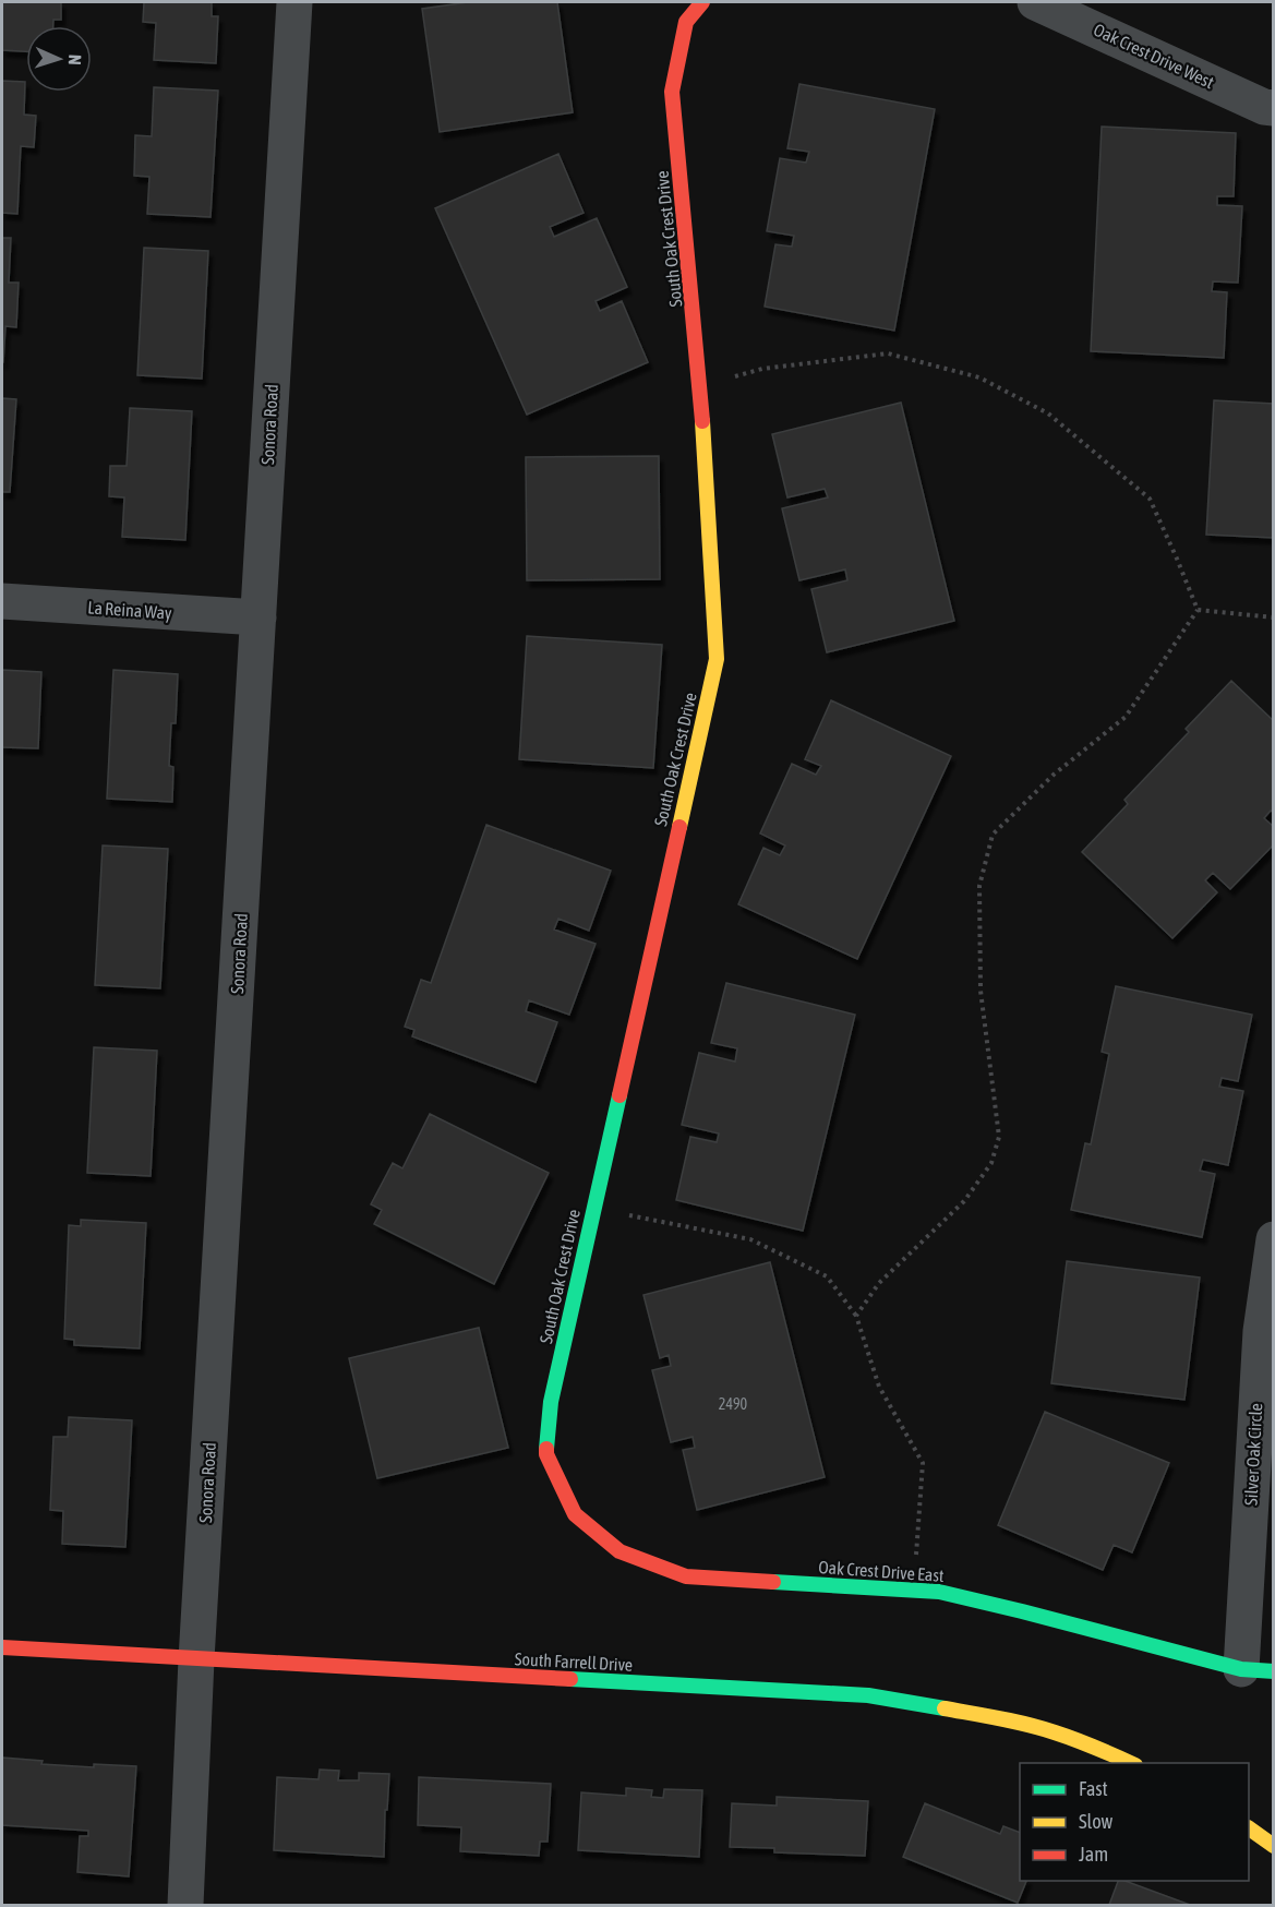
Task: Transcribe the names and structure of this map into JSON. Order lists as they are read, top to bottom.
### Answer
{
  "streets": {
    "street": [
      "Oak Crest Drive West",
      "South Oak Crest Drive",
      "Sonora Road",
      "La Reina Way",
      "Silver Oak Circle",
      "Oak Crest Drive East",
      "South Farrell Drive"
    ]
  },
  "crossings": [
    ["South Oak Crest Drive", "Oak Crest Drive East"],
    ["Sonora Road", "La Reina Way"],
    ["Sonora Road", "South Farrell Drive"],
    ["Silver Oak Circle", "Oak Crest Drive East"]
  ],
  "house_numbers": ["2490"],
  "legend": ["Fast", "Slow", "Jam"],
  "north": "right"
}
